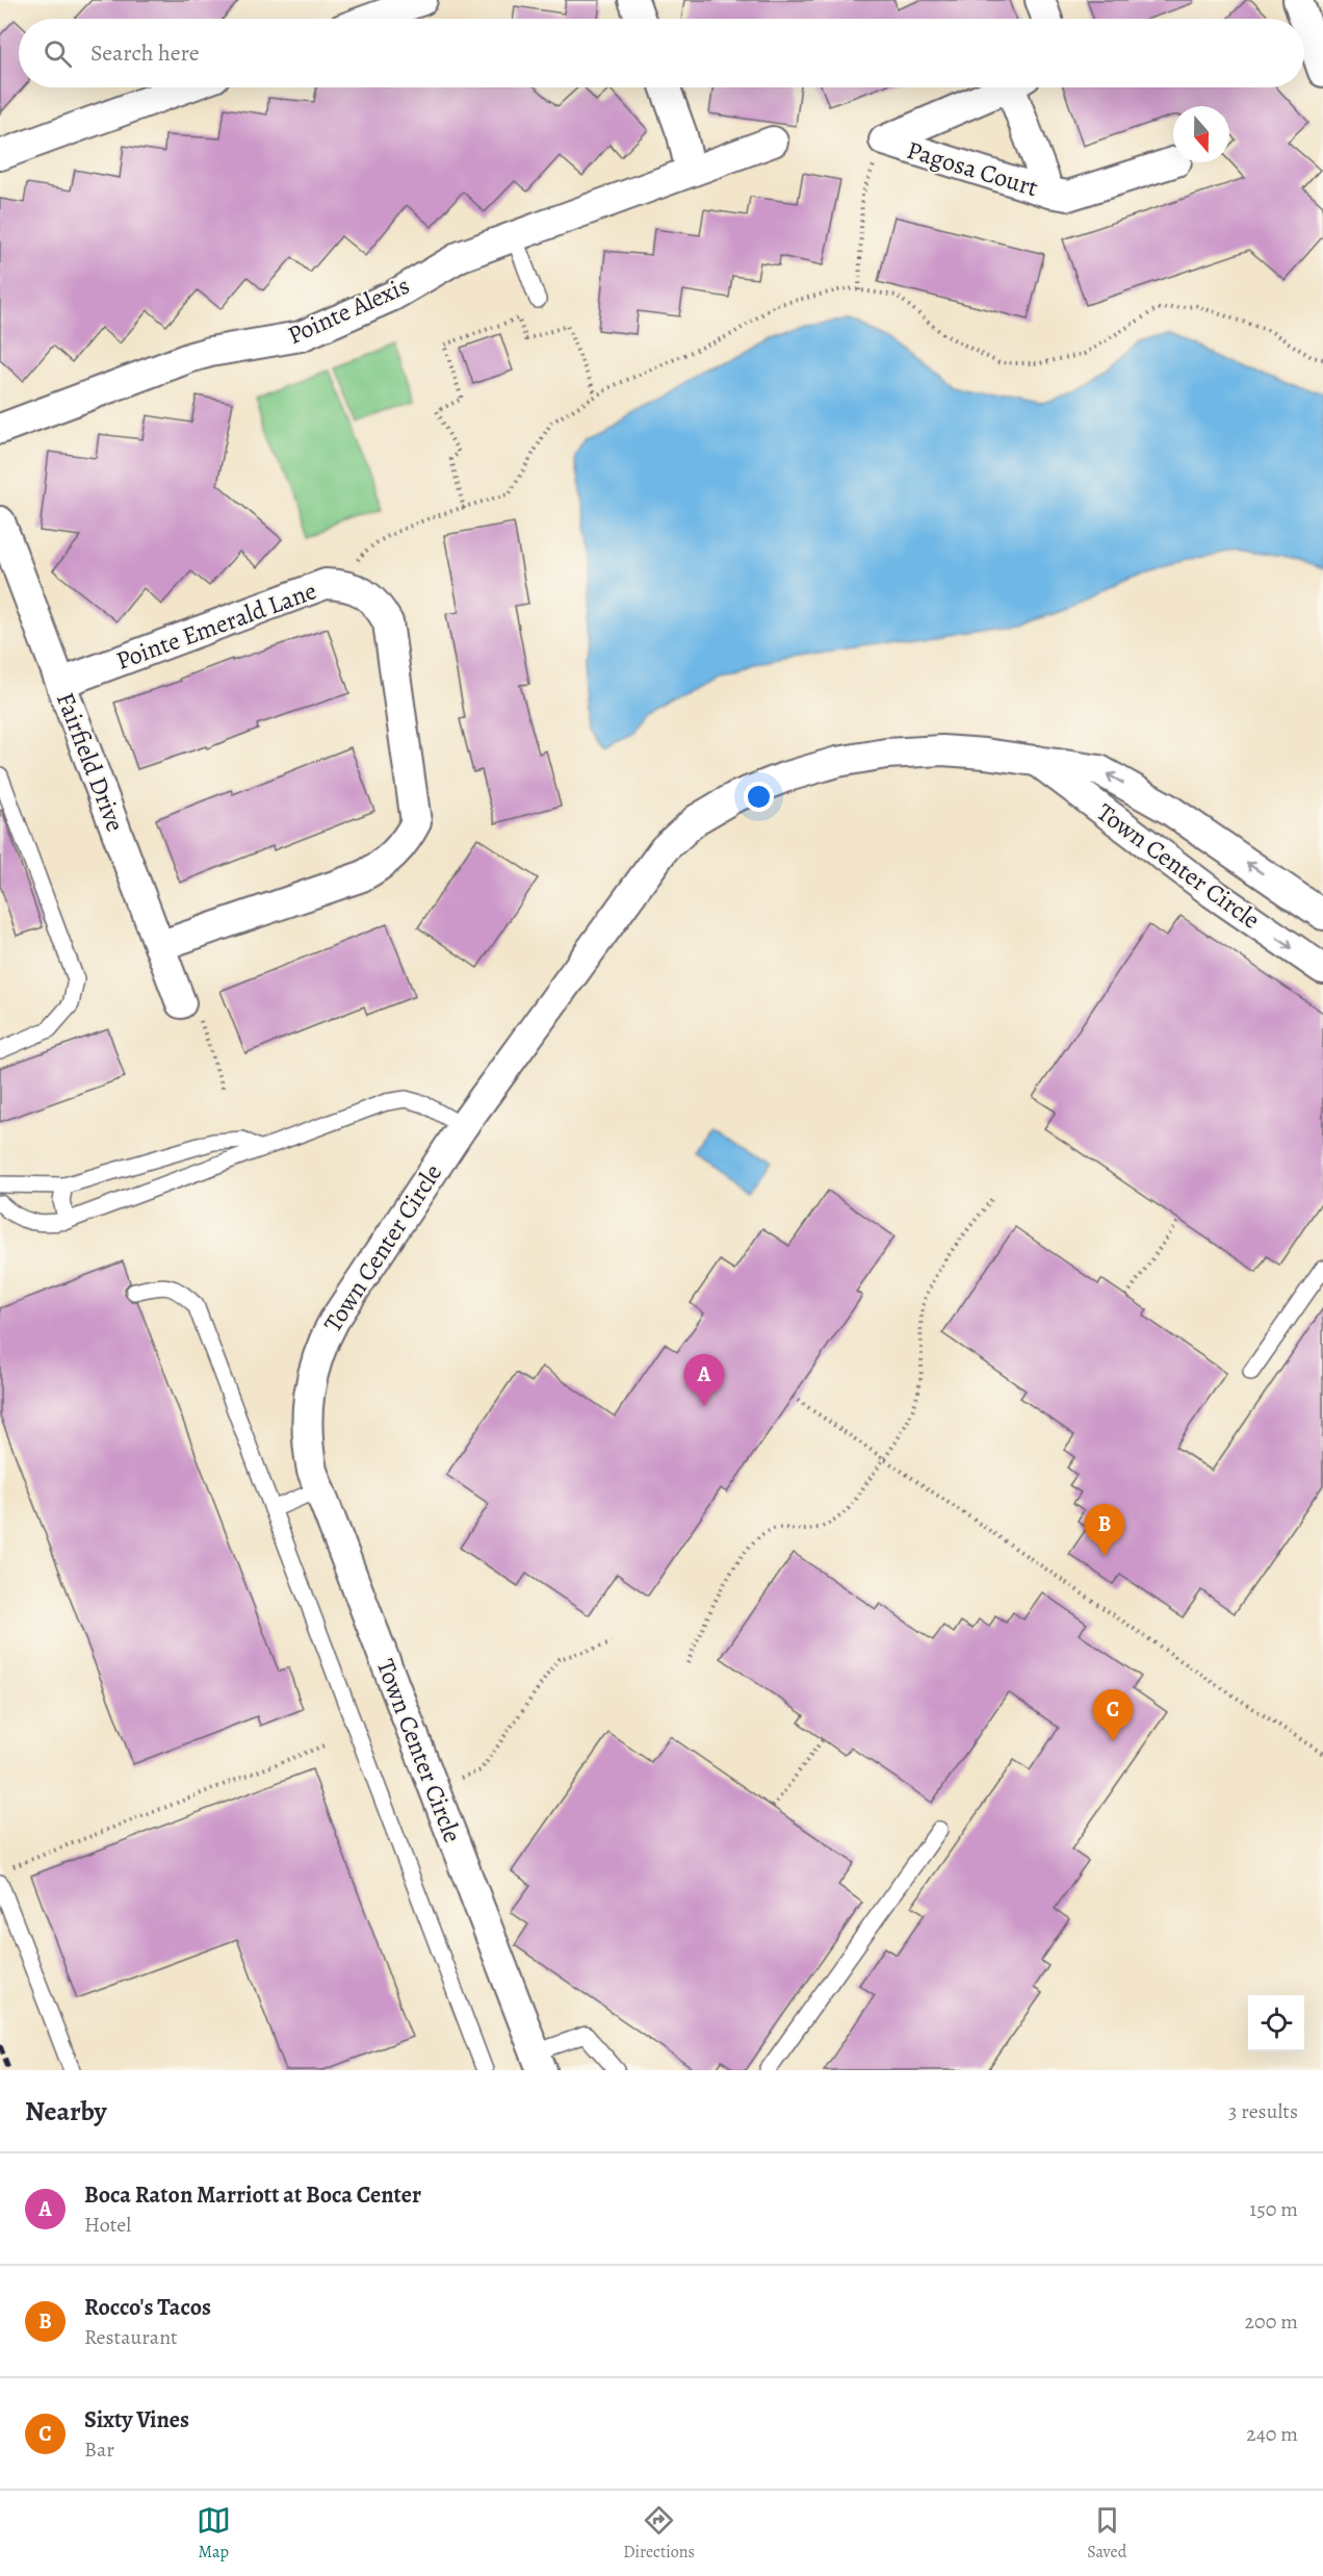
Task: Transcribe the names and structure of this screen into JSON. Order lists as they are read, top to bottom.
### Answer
{
  "streets": {
    "street": [
      "Pagosa Court",
      "Pointe Alexis",
      "Pointe Emerald Lane",
      "Fairfield Drive",
      "Town Center Circle"
    ]
  },
  "crossings": [
    ["Pointe Emerald Lane", "Fairfield Drive"]
  ],
  "north": "bottom",
  "page": {
    "search": "Search here",
    "pins": ["A", "B", "C"],
    "heading": ["Nearby", "3 results"],
    "list": [
      {
        "mark": "A",
        "name": "Boca Raton Marriott at Boca Center",
        "note": "Hotel",
        "value": "150 m"
      },
      {
        "mark": "B",
        "name": "Rocco's Tacos",
        "note": "Restaurant",
        "value": "200 m"
      },
      {
        "mark": "C",
        "name": "Sixty Vines",
        "note": "Bar",
        "value": "240 m"
      }
    ],
    "nav": ["Map", "Directions", "Saved"]
  }
}
